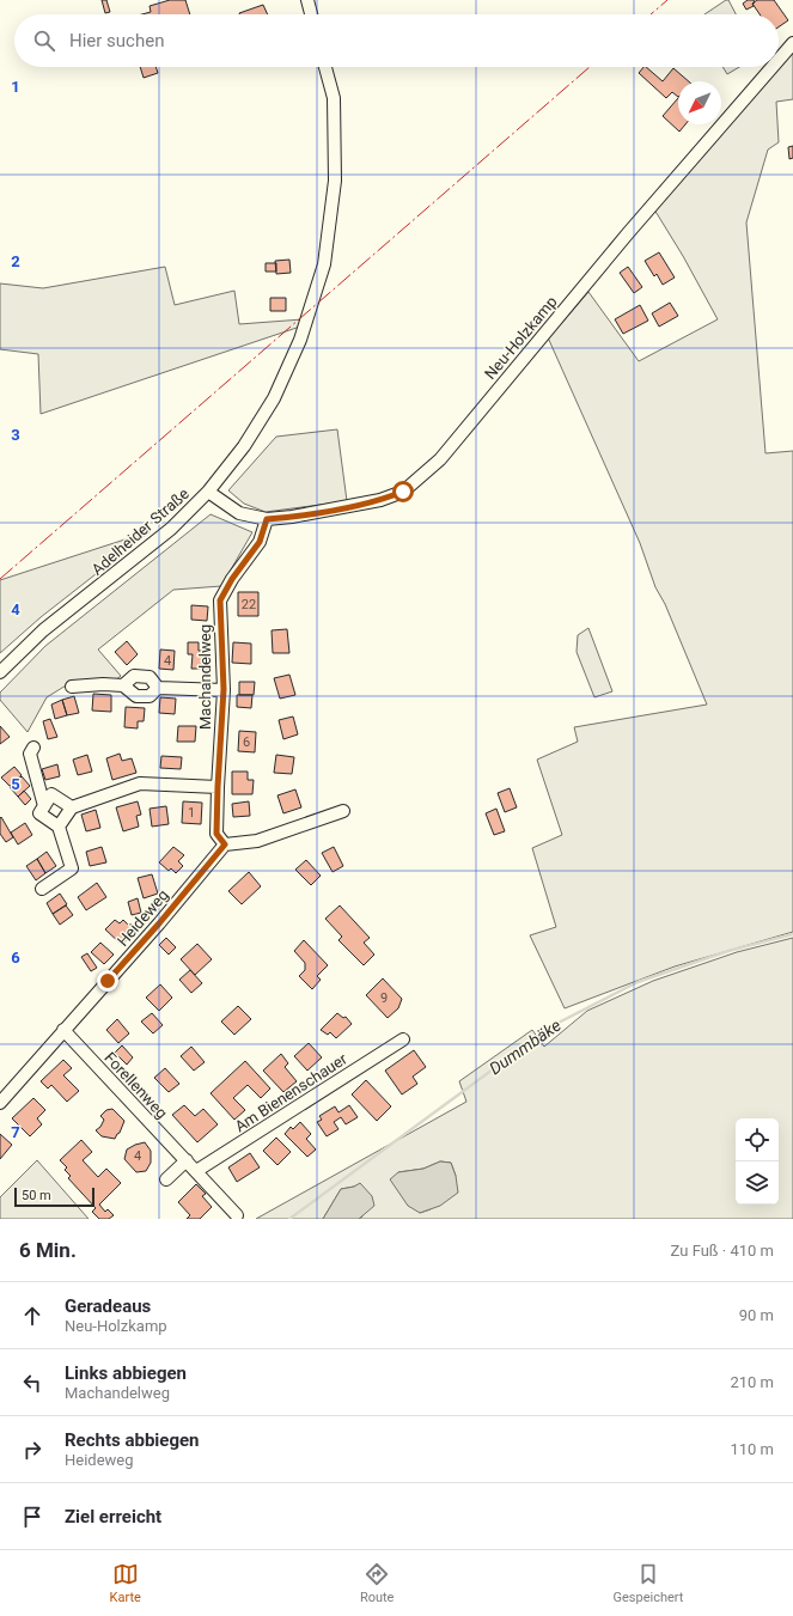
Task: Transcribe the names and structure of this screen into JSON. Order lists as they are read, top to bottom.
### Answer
{
  "streets": {
    "street": [
      "Neu-Holzkamp",
      "Adelheider Straße",
      "Machandelweg",
      "Heideweg",
      "Forellenweg",
      "Am Bienenschauer"
    ]
  },
  "crossings": [
    ["Neu-Holzkamp", "Adelheider Straße"],
    ["Neu-Holzkamp", "Machandelweg"],
    ["Machandelweg", "Heideweg"],
    ["Heideweg", "Forellenweg"],
    ["Forellenweg", "Am Bienenschauer"]
  ],
  "water": ["Dummbäke"],
  "house_numbers": [
    "22",
    "4",
    "6",
    "1",
    "9",
    "4"
  ],
  "scale_bar": "50 m",
  "north": "bottom left",
  "page": {
    "search": "Hier suchen",
    "scale": "50 m",
    "heading": ["6 Min.", "Zu Fuß · 410 m"],
    "list": [
      ["Geradeaus", "Neu-Holzkamp", "90 m"],
      ["Links abbiegen", "Machandelweg", "210 m"],
      ["Rechts abbiegen", "Heideweg", "110 m"],
      "Ziel erreicht"
    ],
    "nav": ["Karte", "Route", "Gespeichert"]
  },
  "grid": {
    "rows": [
      "1",
      "2",
      "3",
      "4",
      "5",
      "6",
      "7"
    ]
  }
}
